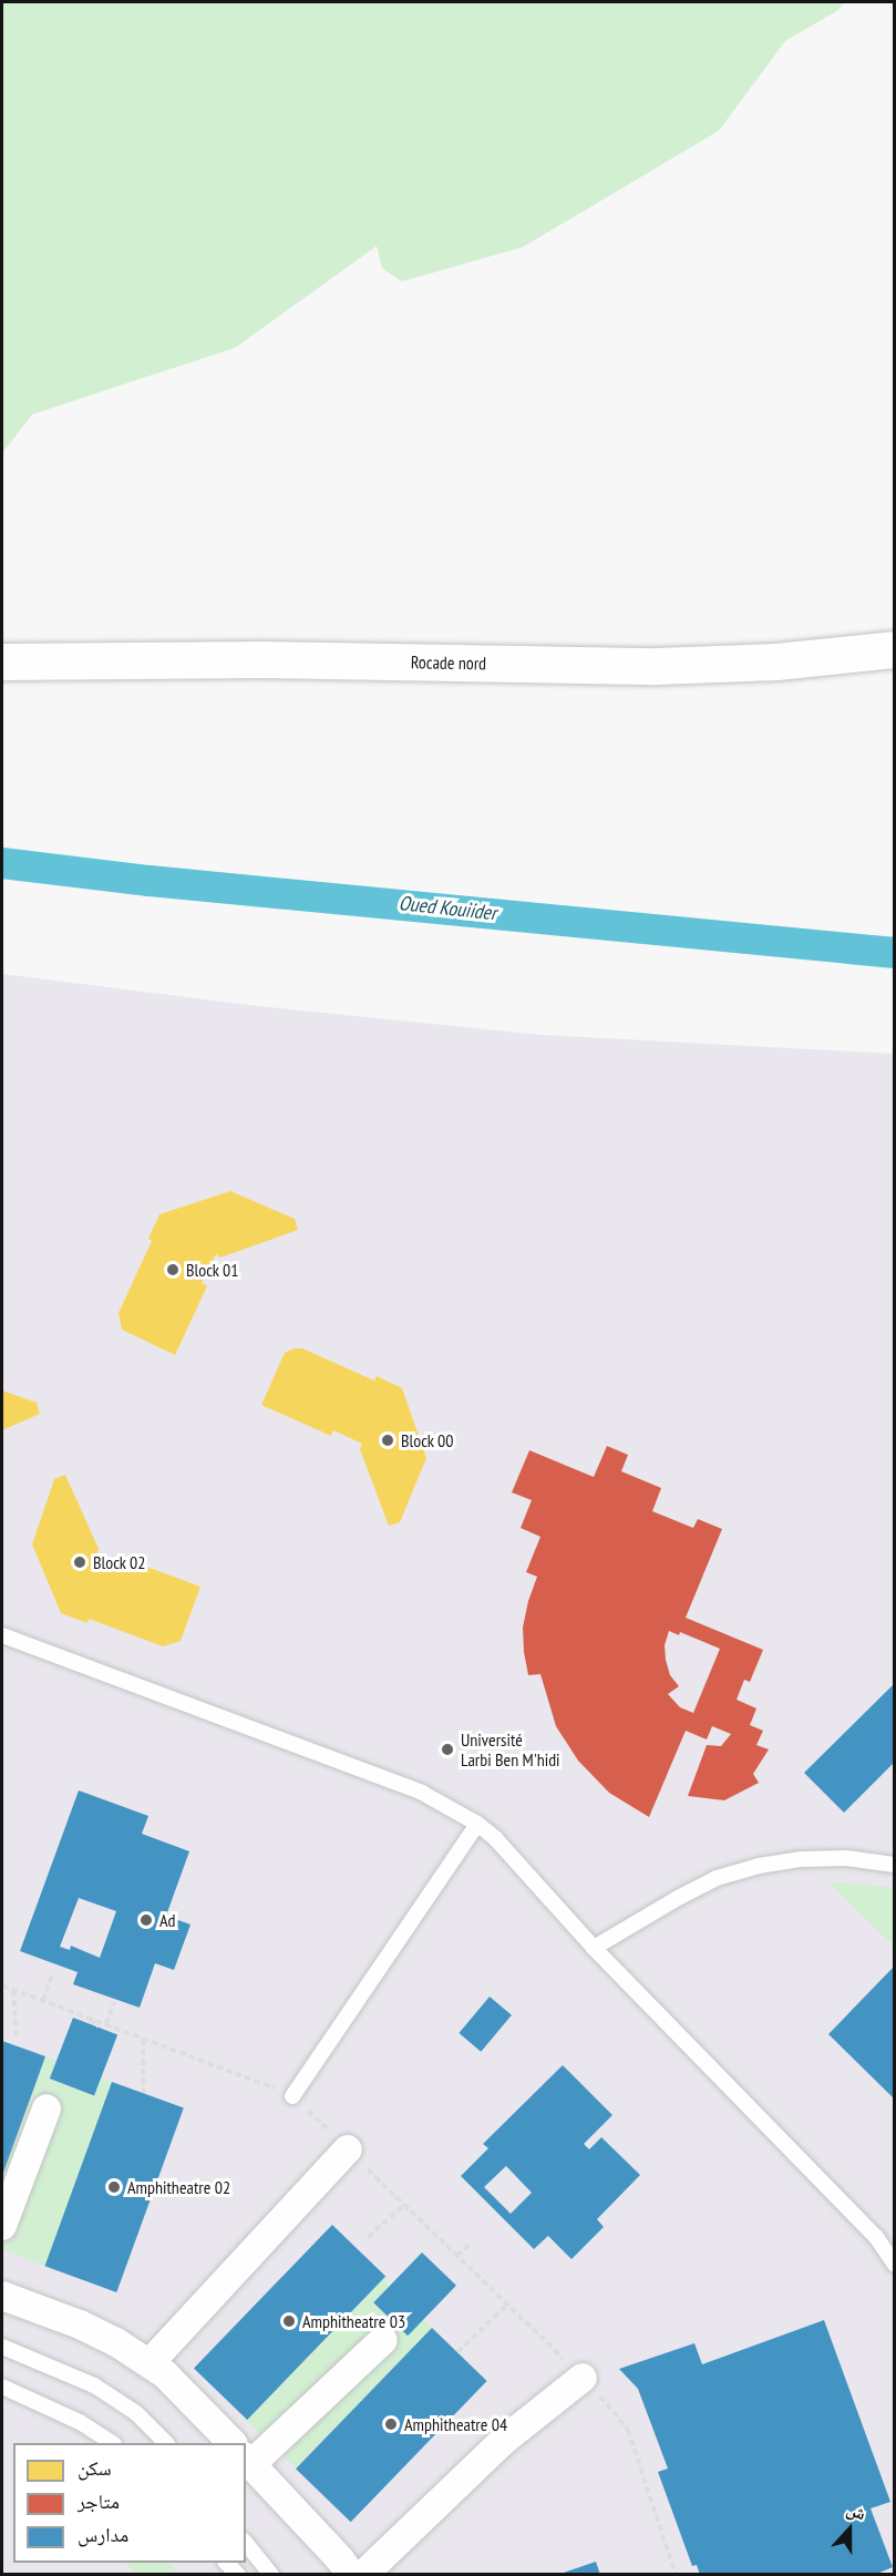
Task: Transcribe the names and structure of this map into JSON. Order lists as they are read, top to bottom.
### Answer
{
  "streets": {
    "main road": ["Rocade nord"]
  },
  "water": ["Oued Kouiider"],
  "places": [
    "Block 01",
    "Block 00",
    "Block 02",
    "Université Larbi Ben M'hidi",
    "Ad",
    "Amphitheatre 02",
    "Amphitheatre 03",
    "Amphitheatre 04"
  ],
  "legend": ["سكن", "متاجر", "مدارس"],
  "north": "top"
}
